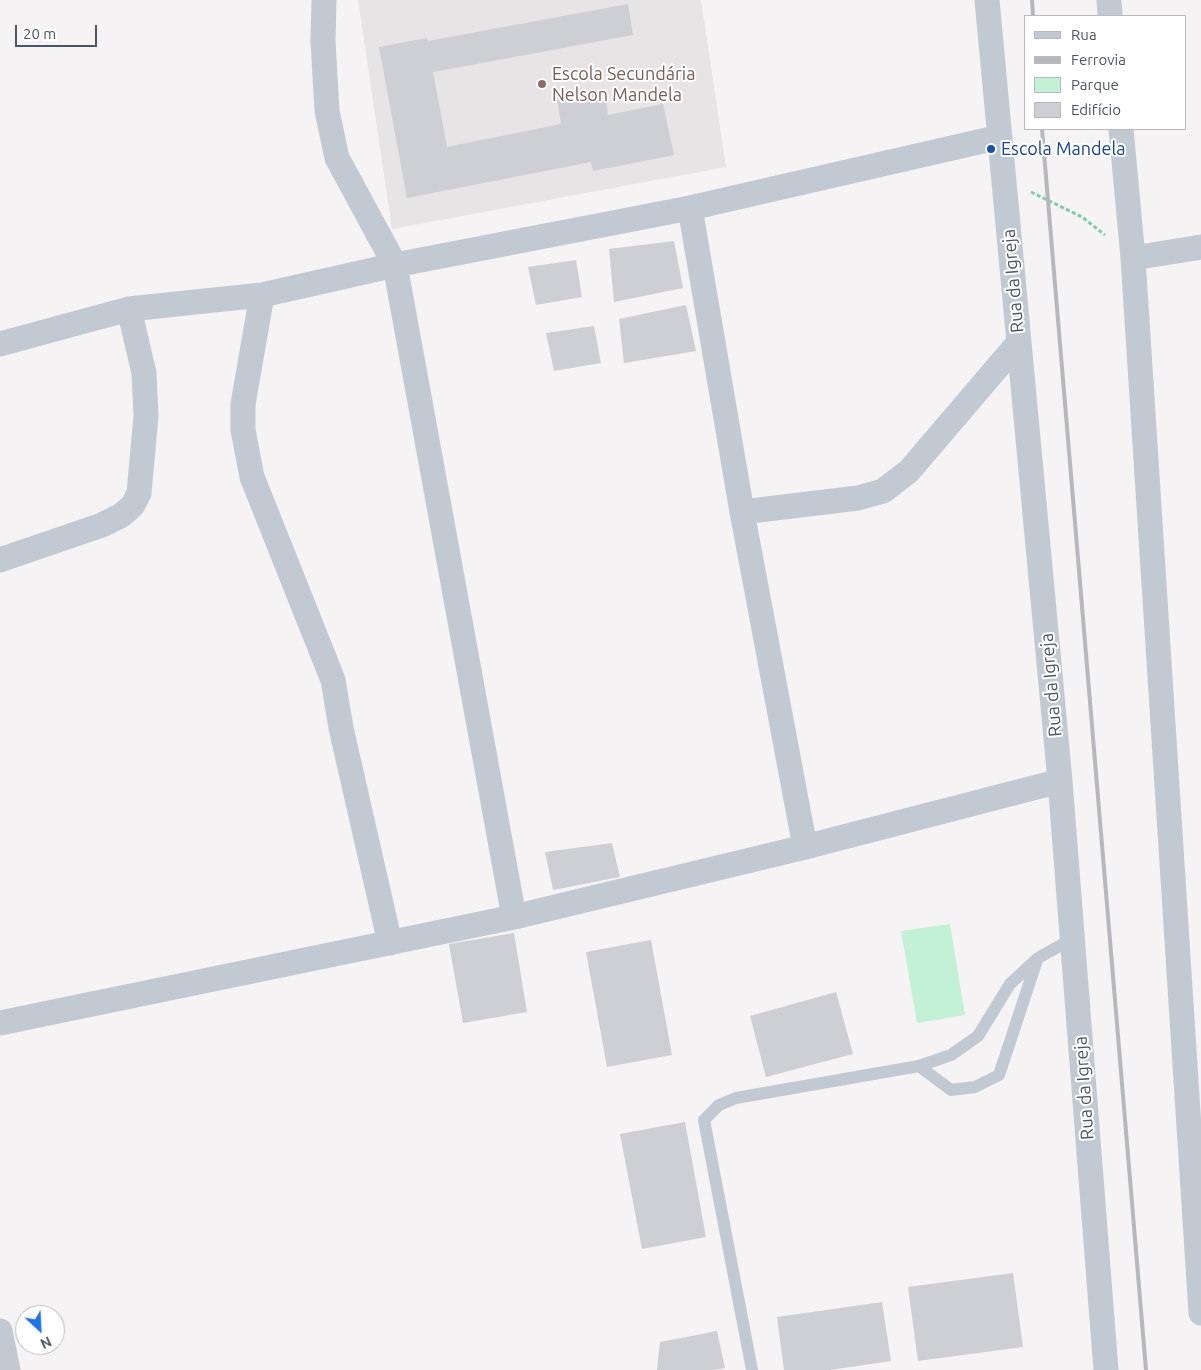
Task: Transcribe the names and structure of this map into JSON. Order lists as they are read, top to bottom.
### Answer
{
  "streets": {
    "street": ["Rua da Igreja"]
  },
  "places": ["Escola Secundária Nelson Mandela", "Escola Mandela"],
  "legend": [
    "Rua",
    "Ferrovia",
    "Parque",
    "Edifício"
  ],
  "scale_bar": "20 m",
  "north": "bottom right"
}
